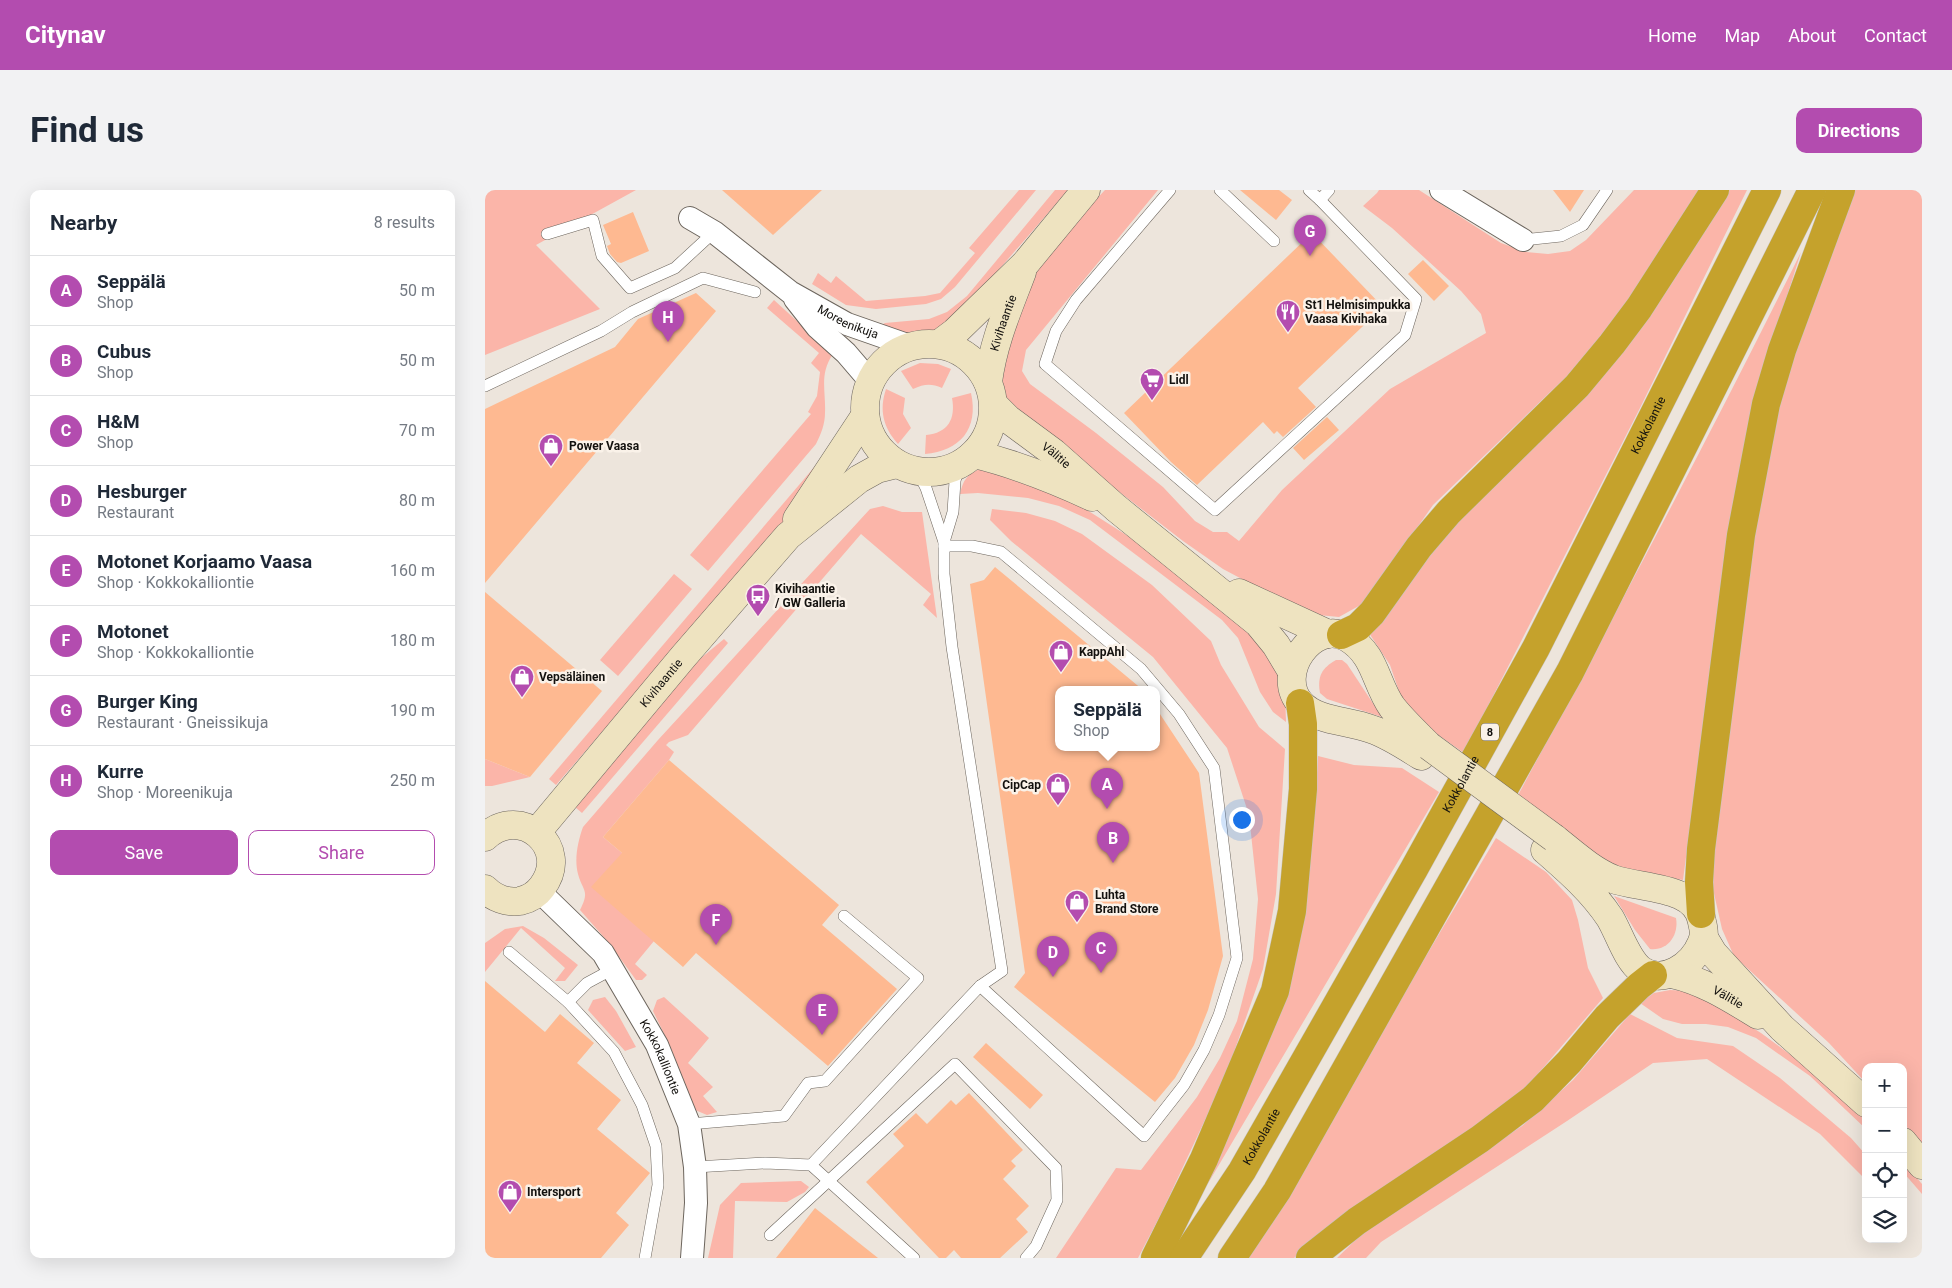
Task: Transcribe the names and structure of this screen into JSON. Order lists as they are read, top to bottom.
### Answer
{
  "streets": {
    "highway": ["Kokkolantie", "8"],
    "main road": ["Kivihaantie", "Välitie"],
    "street": ["Moreenikuja", "Kokkokalliontie"]
  },
  "crossings": [
    ["Moreenikuja", "Kivihaantie"],
    ["Moreenikuja", "Välitie"],
    ["Kivihaantie", "Välitie"]
  ],
  "places": {
    "restaurant": ["St1 Helmisimpukka Vaasa Kivihaka"],
    "supermarket": ["Lidl"],
    "shop": [
      "Power Vaasa",
      "KappAhl",
      "Vepsäläinen",
      "CipCap",
      "Luhta Brand Store",
      "Intersport"
    ],
    "bus stop": ["Kivihaantie / GW Galleria"]
  },
  "page": {
    "header": "Citynav",
    "nav": [
      "Home",
      "Map",
      "About",
      "Contact"
    ],
    "buttons": [
      "Directions",
      ["Save", "Share"]
    ],
    "title": "Find us",
    "heading": ["Nearby", "8 results"],
    "pins": [
      "G",
      "H",
      "A",
      "B",
      "F",
      "C",
      "D",
      "E"
    ],
    "list": [
      {
        "mark": "A",
        "name": "Seppälä",
        "note": "Shop",
        "value": "50 m"
      },
      {
        "mark": "B",
        "name": "Cubus",
        "note": "Shop",
        "value": "50 m"
      },
      {
        "mark": "C",
        "name": "H&M",
        "note": "Shop",
        "value": "70 m"
      },
      {
        "mark": "D",
        "name": "Hesburger",
        "note": "Restaurant",
        "value": "80 m"
      },
      {
        "mark": "E",
        "name": "Motonet Korjaamo Vaasa",
        "note": "Shop · Kokkokalliontie",
        "value": "160 m"
      },
      {
        "mark": "F",
        "name": "Motonet",
        "note": "Shop · Kokkokalliontie",
        "value": "180 m"
      },
      {
        "mark": "G",
        "name": "Burger King",
        "note": "Restaurant · Gneissikuja",
        "value": "190 m"
      },
      {
        "mark": "H",
        "name": "Kurre",
        "note": "Shop · Moreenikuja",
        "value": "250 m"
      }
    ],
    "popup": ["Seppälä", "Shop"],
    "map_buttons": ["+", "−"]
  }
}
